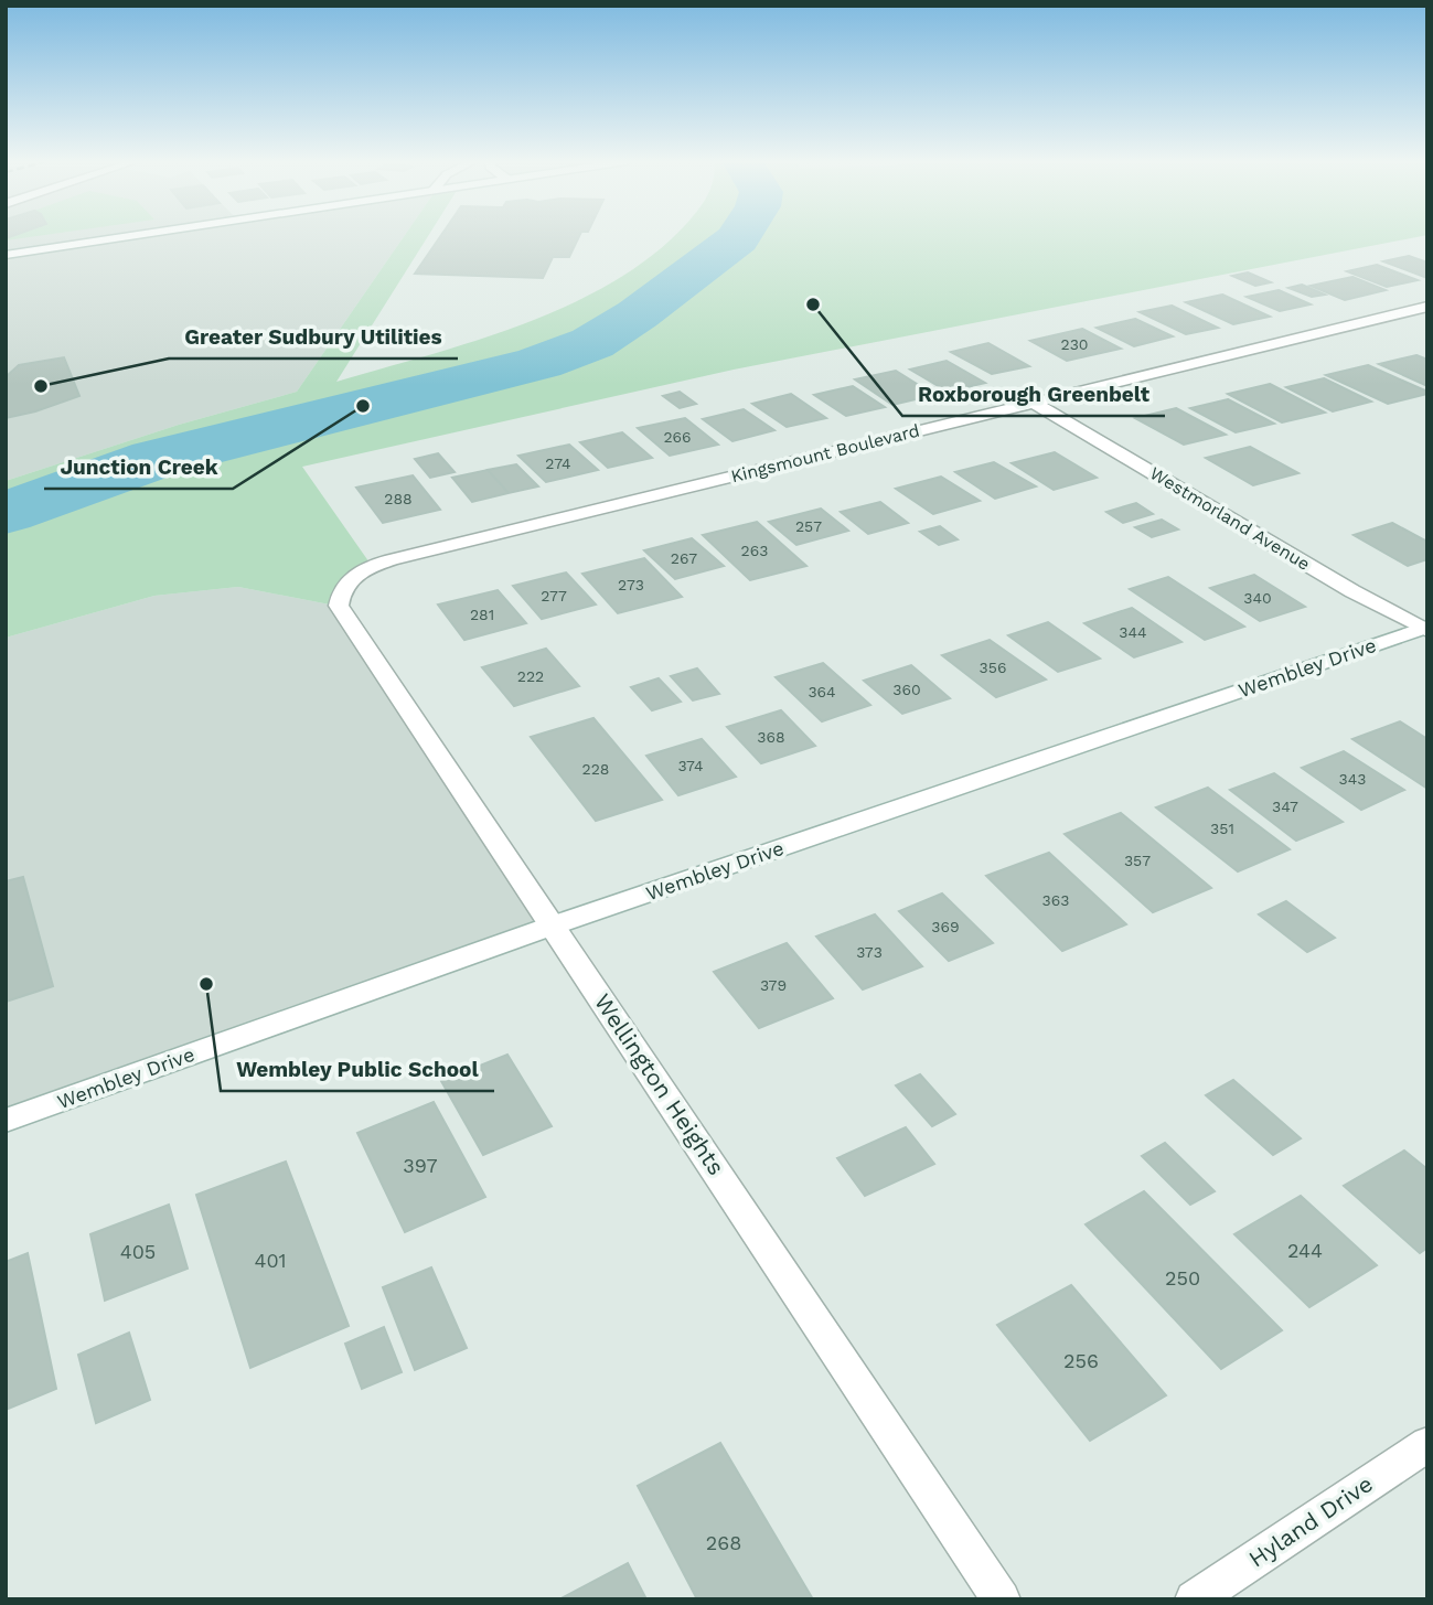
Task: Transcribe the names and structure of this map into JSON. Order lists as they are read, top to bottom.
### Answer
{
  "streets": {
    "street": [
      "Kingsmount Boulevard",
      "Westmorland Avenue",
      "Wembley Drive",
      "Wellington Heights",
      "Hyland Drive"
    ]
  },
  "crossings": [
    ["Kingsmount Boulevard", "Westmorland Avenue"],
    ["Kingsmount Boulevard", "Wellington Heights"],
    ["Westmorland Avenue", "Wembley Drive"],
    ["Wembley Drive", "Wellington Heights"]
  ],
  "places": [
    "Roxborough Greenbelt",
    "Greater Sudbury Utilities",
    "Junction Creek",
    "Wembley Public School"
  ],
  "house_numbers": [
    "230",
    "266",
    "274",
    "288",
    "257",
    "263",
    "267",
    "273",
    "277",
    "340",
    "281",
    "344",
    "356",
    "222",
    "360",
    "364",
    "368",
    "374",
    "228",
    "343",
    "347",
    "351",
    "357",
    "363",
    "369",
    "373",
    "379",
    "397",
    "244",
    "405",
    "401",
    "250",
    "256",
    "268"
  ]
}
